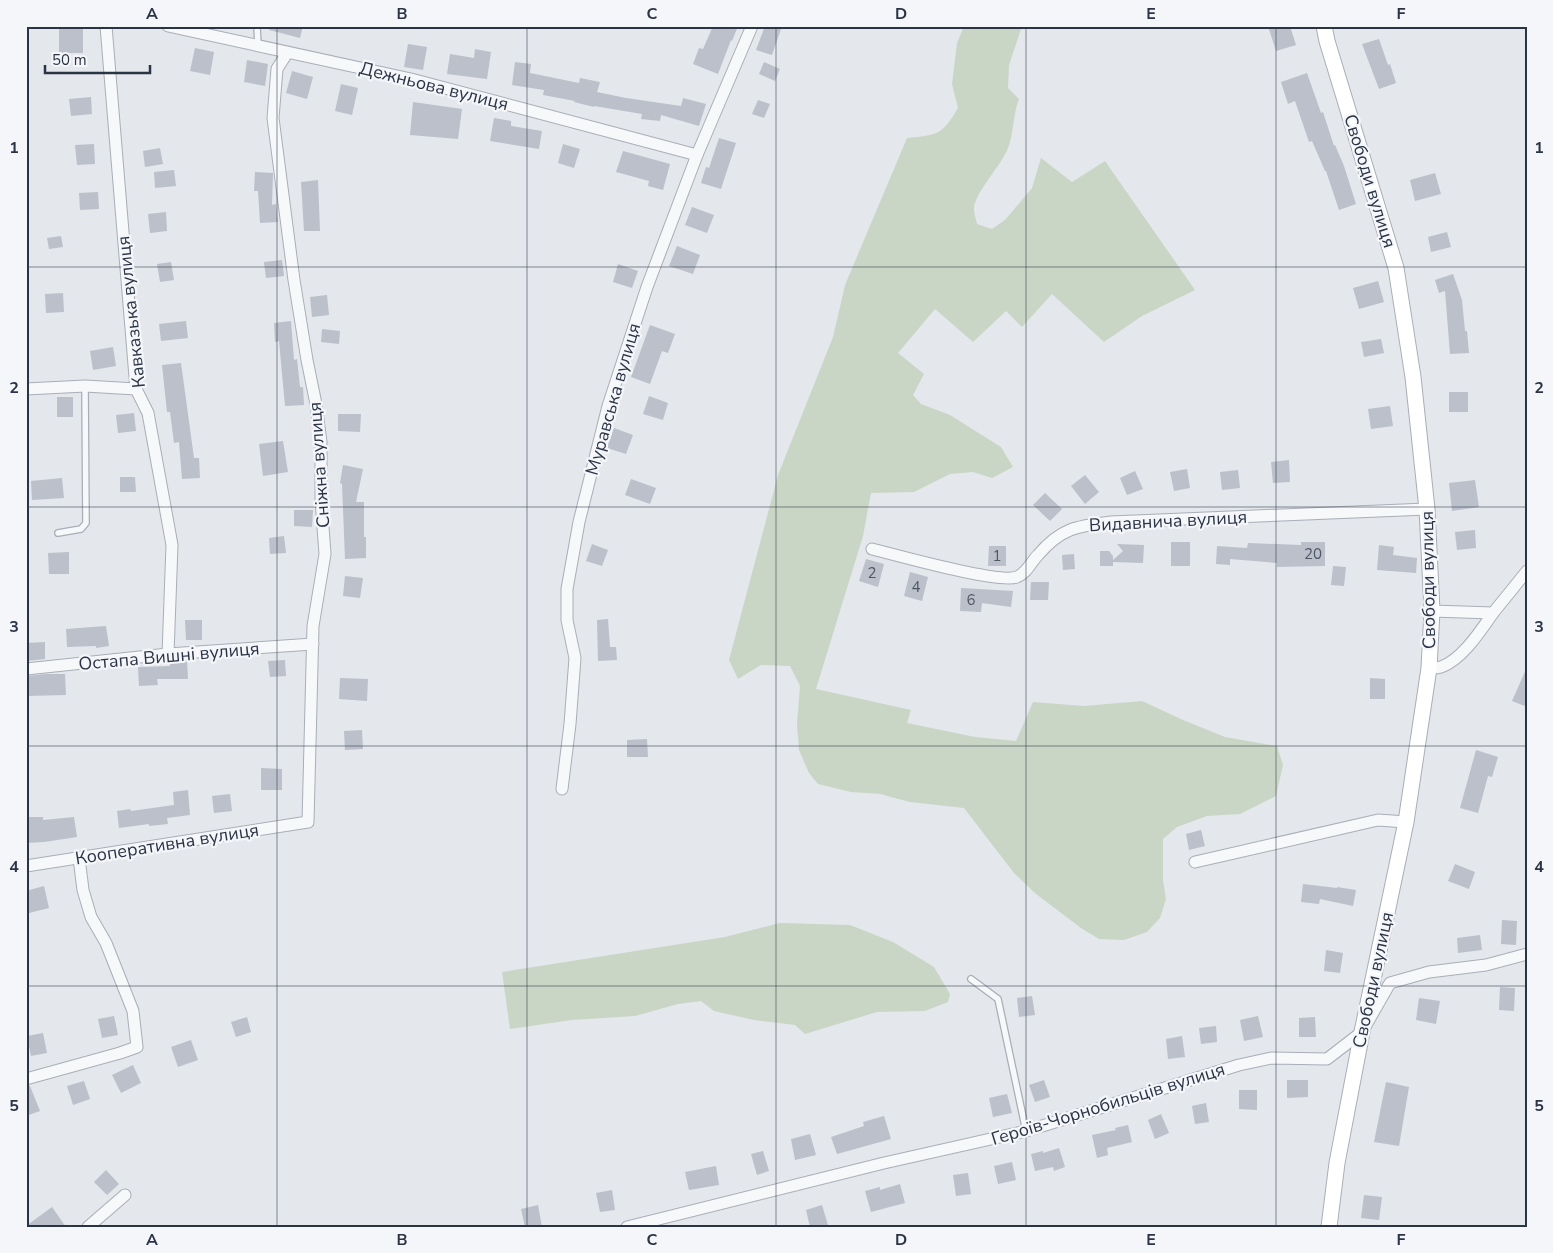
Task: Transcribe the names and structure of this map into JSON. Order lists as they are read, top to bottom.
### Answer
{
  "streets": {
    "street": [
      "Дежньова вулиця",
      "Свободи вулиця",
      "Кавказька вулиця",
      "Муравська вулиця",
      "Сніжна вулиця",
      "Видавнича вулиця",
      "Остапа Вишні вулиця",
      "Кооперативна вулиця",
      "Героїв-Чорнобильців вулиця"
    ]
  },
  "crossings": [
    ["Дежньова вулиця", "Муравська вулиця"],
    ["Дежньова вулиця", "Сніжна вулиця"],
    ["Свободи вулиця", "Видавнича вулиця"],
    ["Свободи вулиця", "Героїв-Чорнобильців вулиця"],
    ["Кавказька вулиця", "Остапа Вишні вулиця"],
    ["Сніжна вулиця", "Остапа Вишні вулиця"],
    ["Сніжна вулиця", "Кооперативна вулиця"]
  ],
  "house_numbers": [
    "20",
    "1",
    "2",
    "4",
    "6"
  ],
  "scale_bar": "50 m",
  "grid": {
    "columns": [
      "A",
      "B",
      "C",
      "D",
      "E",
      "F"
    ],
    "rows": [
      "1",
      "2",
      "3",
      "4",
      "5"
    ]
  }
}
